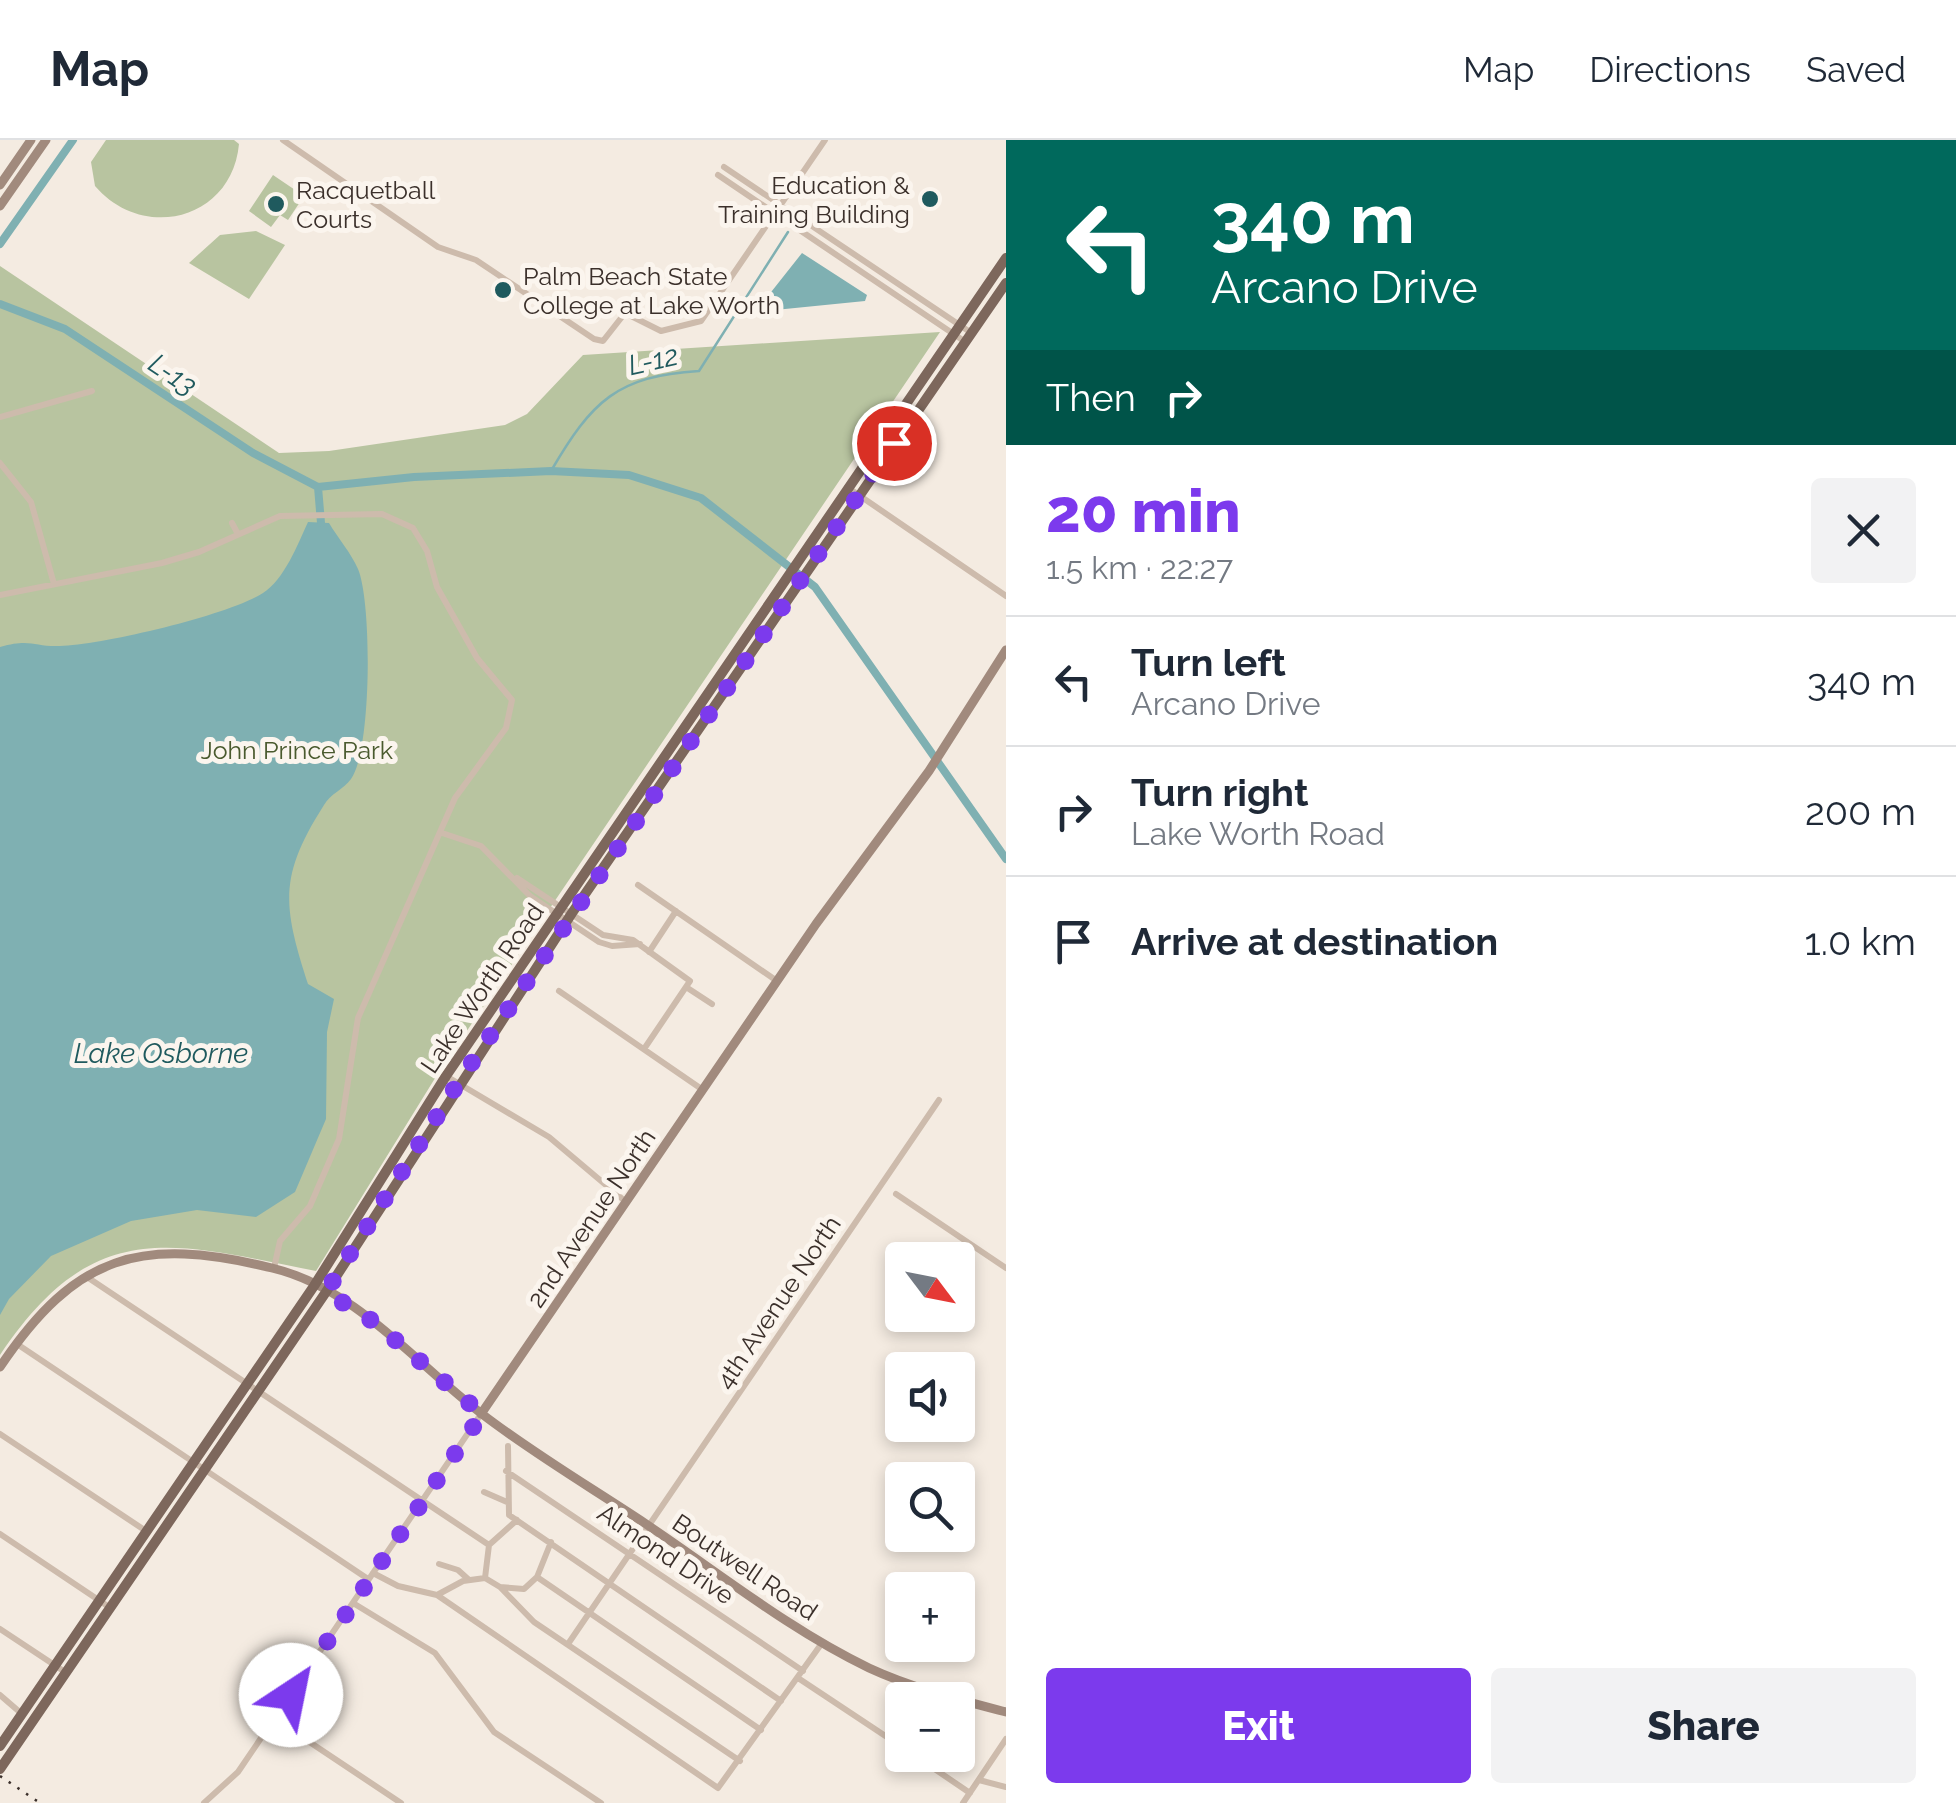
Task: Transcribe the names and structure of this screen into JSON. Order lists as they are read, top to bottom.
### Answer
{
  "streets": {
    "main road": ["Lake Worth Road"],
    "street": [
      "2nd Avenue North",
      "4th Avenue North",
      "Almond Drive",
      "Boutwell Road"
    ]
  },
  "crossings": [
    ["Lake Worth Road", "Boutwell Road"],
    ["2nd Avenue North", "Boutwell Road"],
    ["4th Avenue North", "Almond Drive"],
    ["4th Avenue North", "Boutwell Road"]
  ],
  "water": ["L-12", "L-13", "Lake Osborne"],
  "parks": ["John Prince Park"],
  "places": ["Education & Training Building", "Racquetball Courts", "Palm Beach State College at Lake Worth"],
  "north": "bottom right",
  "page": {
    "header": "Map",
    "nav": ["Map", "Directions", "Saved"],
    "turn": ["340 m", "Arcano Drive"],
    "then": "Then",
    "heading": ["20 min", "1.5 km · 22:27"],
    "list": [
      {
        "name": "Turn left",
        "note": "Arcano Drive",
        "value": "340 m"
      },
      {
        "name": "Turn right",
        "note": "Lake Worth Road",
        "value": "200 m"
      },
      {
        "name": "Arrive at destination",
        "value": "1.0 km"
      }
    ],
    "map_buttons": ["+", "−"],
    "buttons": ["Exit", "Share"]
  }
}
